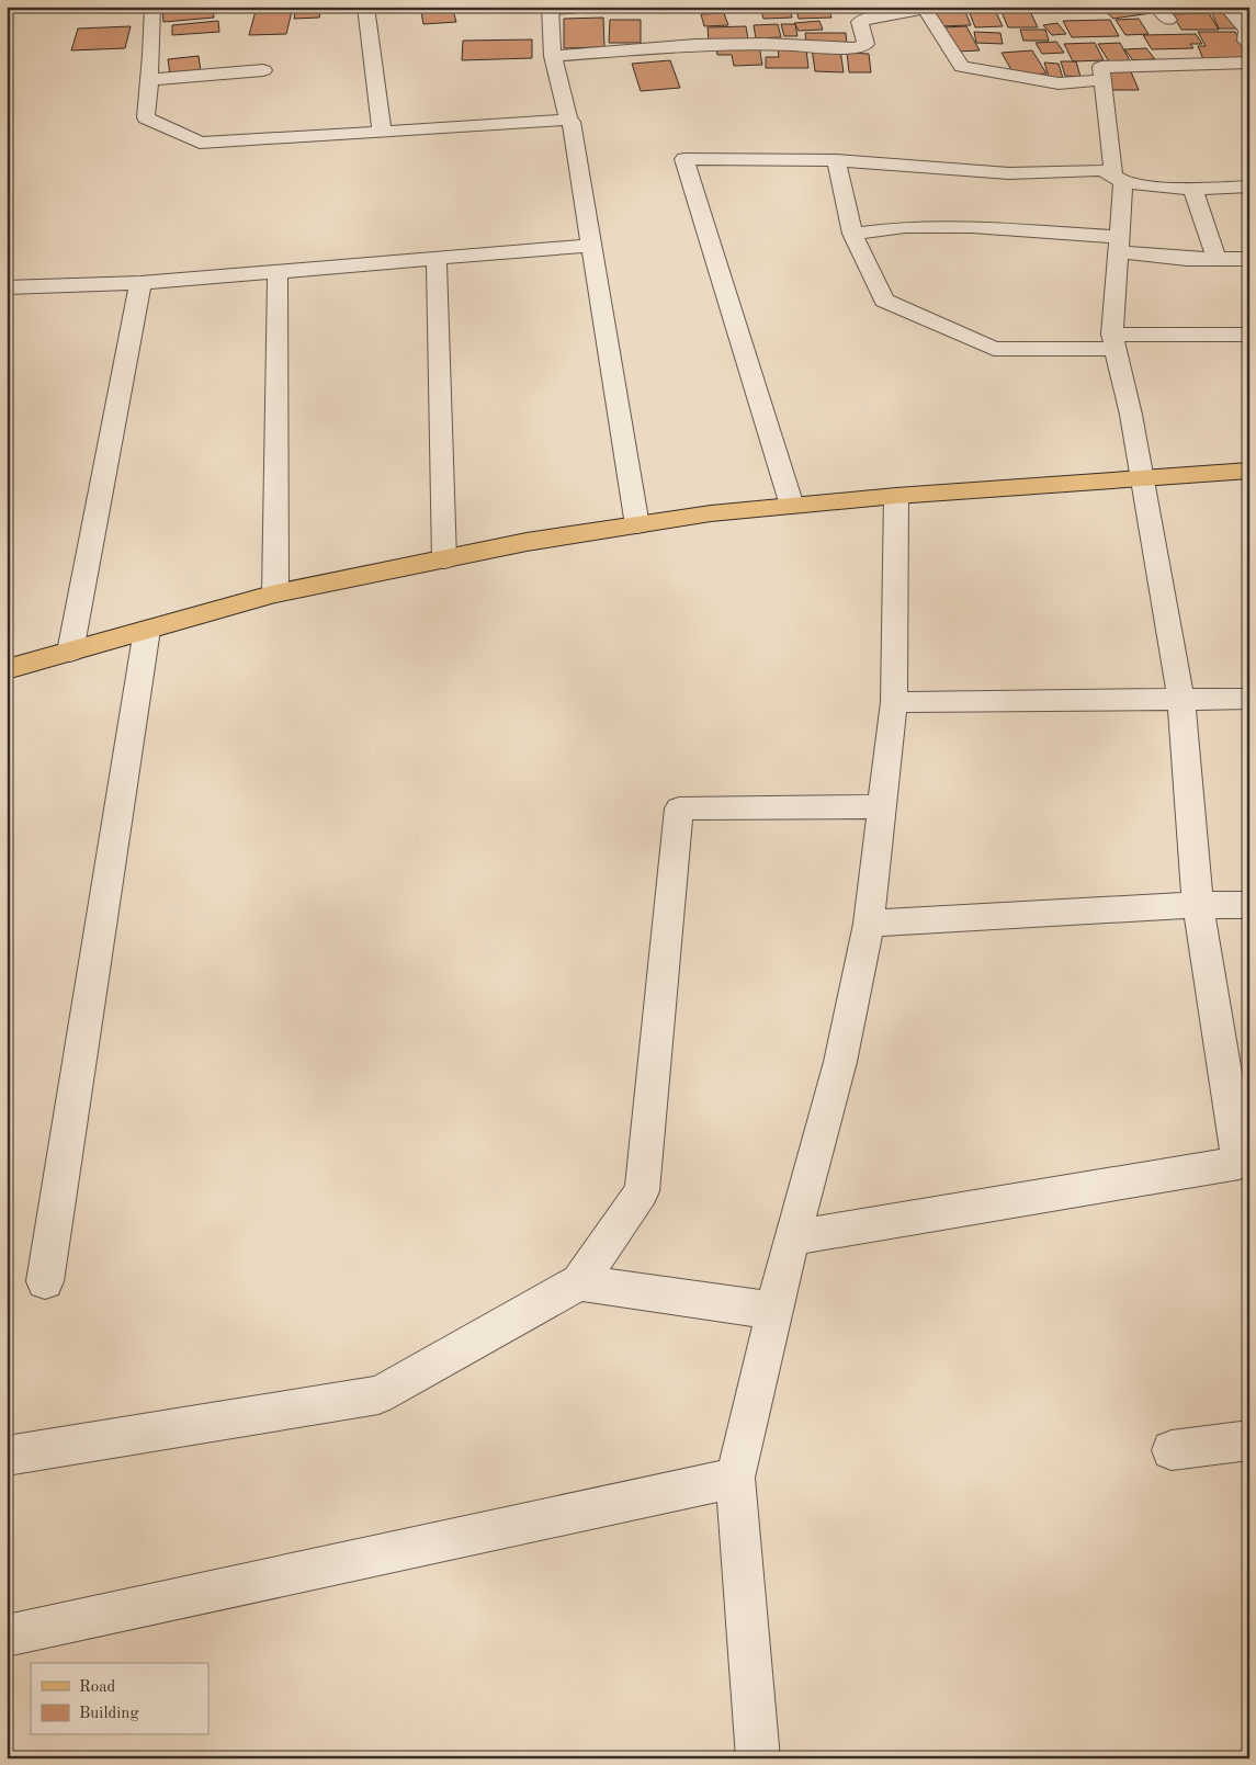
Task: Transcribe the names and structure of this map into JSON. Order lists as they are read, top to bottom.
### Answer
{
  "legend": ["Road", "Building"]
}
